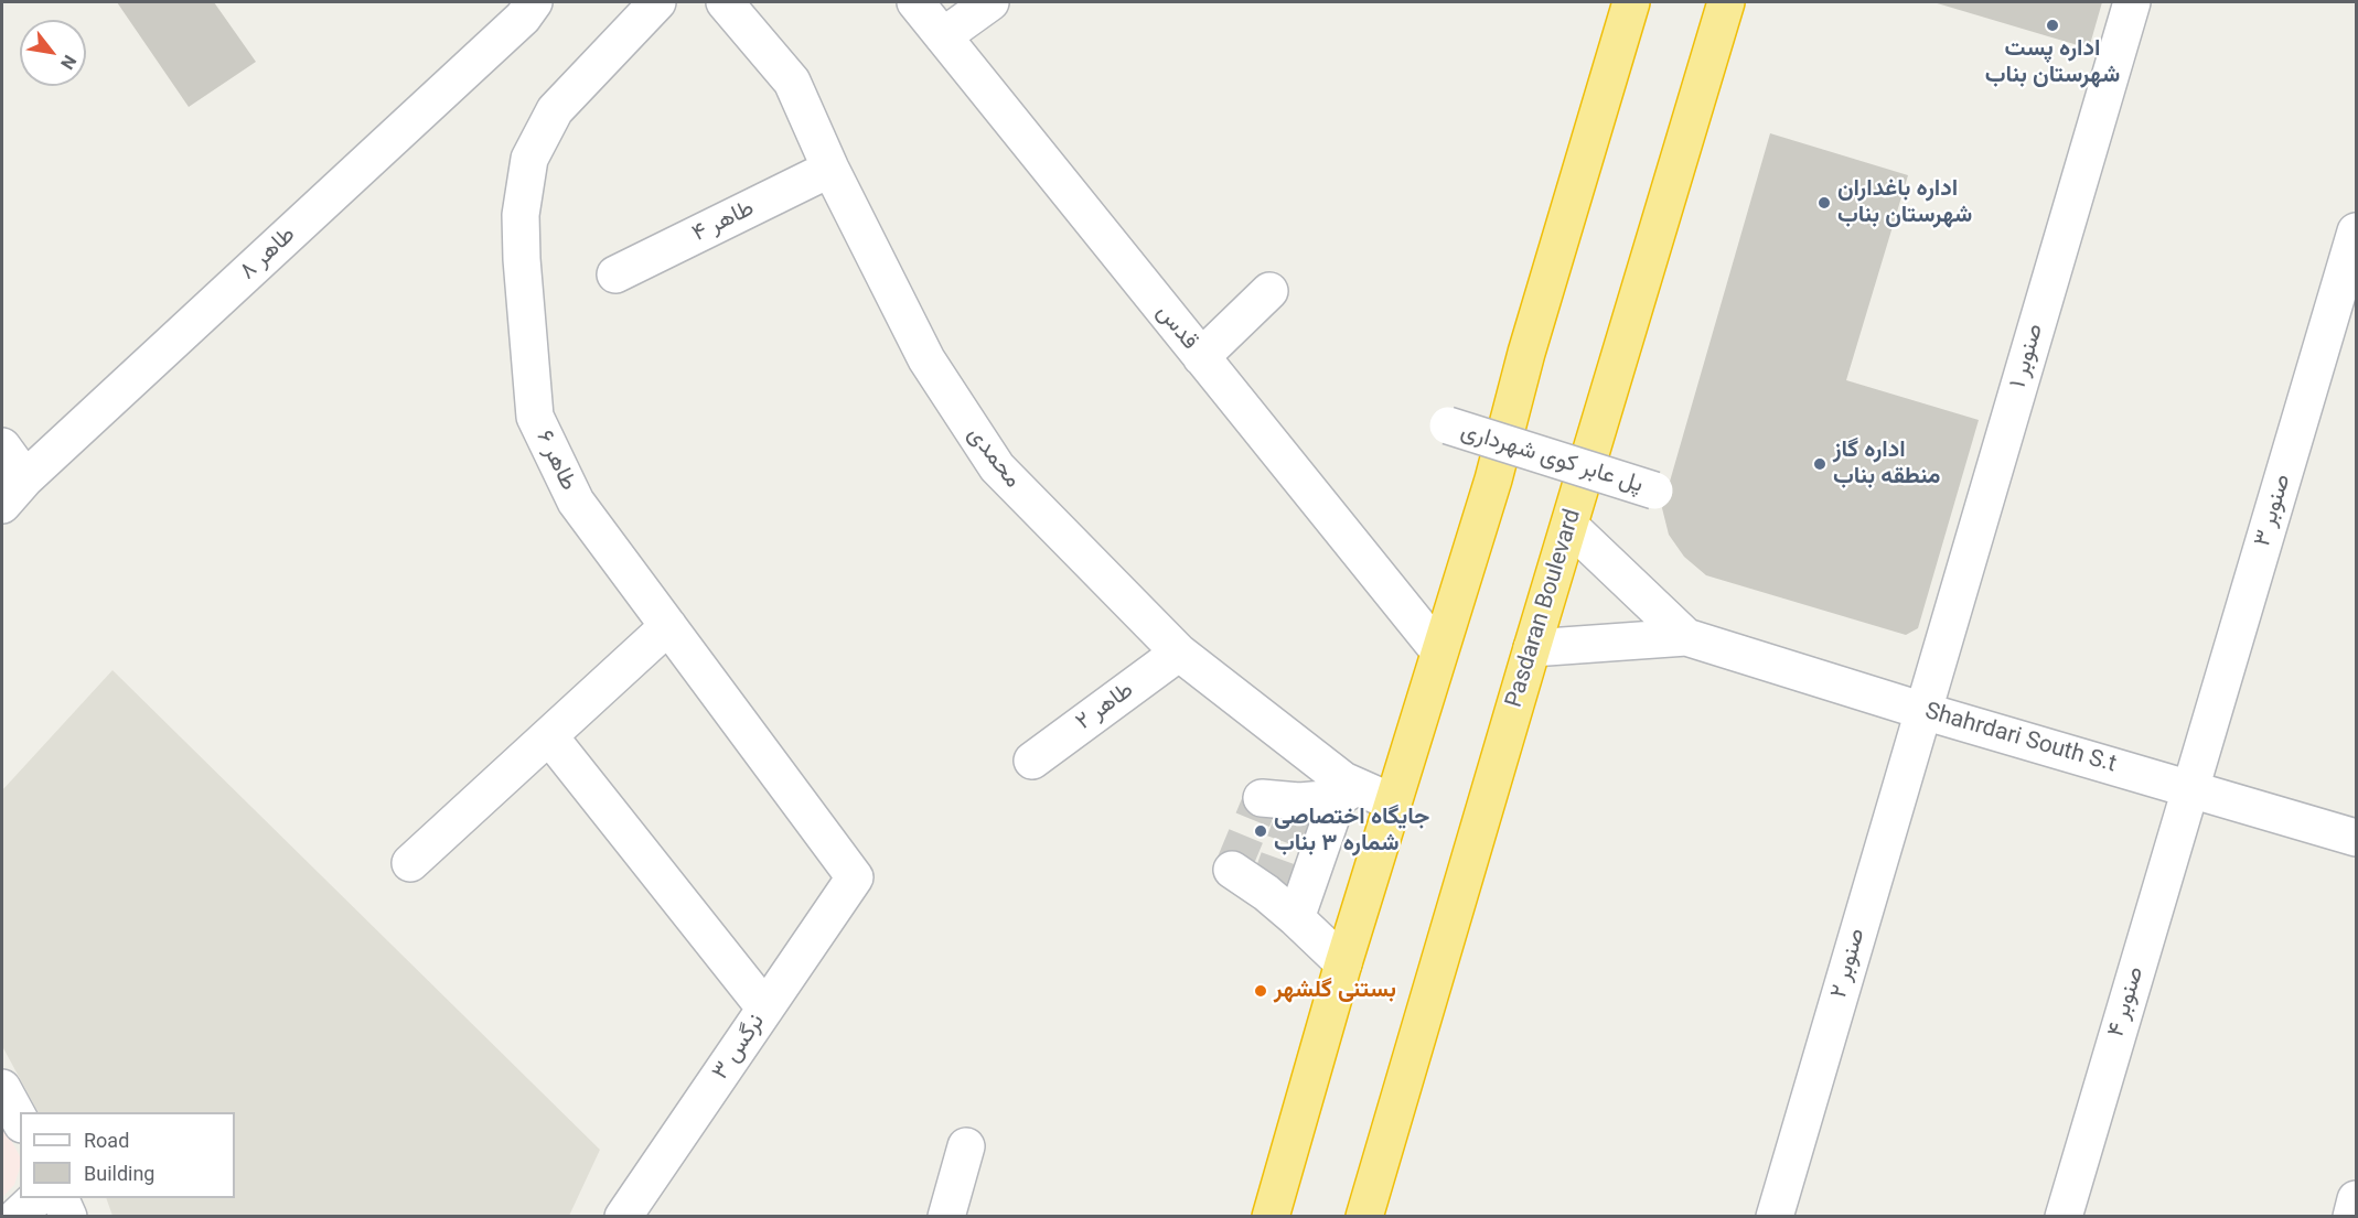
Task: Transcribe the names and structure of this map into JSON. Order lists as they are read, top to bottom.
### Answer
{
  "streets": {
    "highway": ["Pasdaran Boulevard"],
    "street": [
      "طاهر ۴",
      "طاهر ۸",
      "قدس",
      "صنوبر ۱",
      "محمدی",
      "پل عابر کوی شهرداری",
      "طاهر ۶",
      "صنوبر ۳",
      "طاهر ۲",
      "Shahrdari South S.t",
      "صنوبر ۲",
      "صنوبر ۴",
      "نرگس ۳"
    ]
  },
  "crossings": [
    ["طاهر ۴", "محمدی"],
    ["صنوبر ۱", "Shahrdari South S.t"],
    ["صنوبر ۱", "صنوبر ۲"],
    ["محمدی", "طاهر ۲"],
    ["طاهر ۶", "نرگس ۳"],
    ["صنوبر ۳", "Shahrdari South S.t"],
    ["صنوبر ۳", "صنوبر ۴"],
    ["Shahrdari South S.t", "صنوبر ۲"],
    ["Shahrdari South S.t", "صنوبر ۴"]
  ],
  "places": [
    "اداره پست شهرستان بناب",
    "اداره باغداران شهرستان بناب",
    "اداره گاز منطقه بناب",
    "جایگاه اختصاصی شماره ۳ بناب",
    "بستنی گلشهر"
  ],
  "legend": ["Road", "Building"],
  "north": "bottom right"
}
